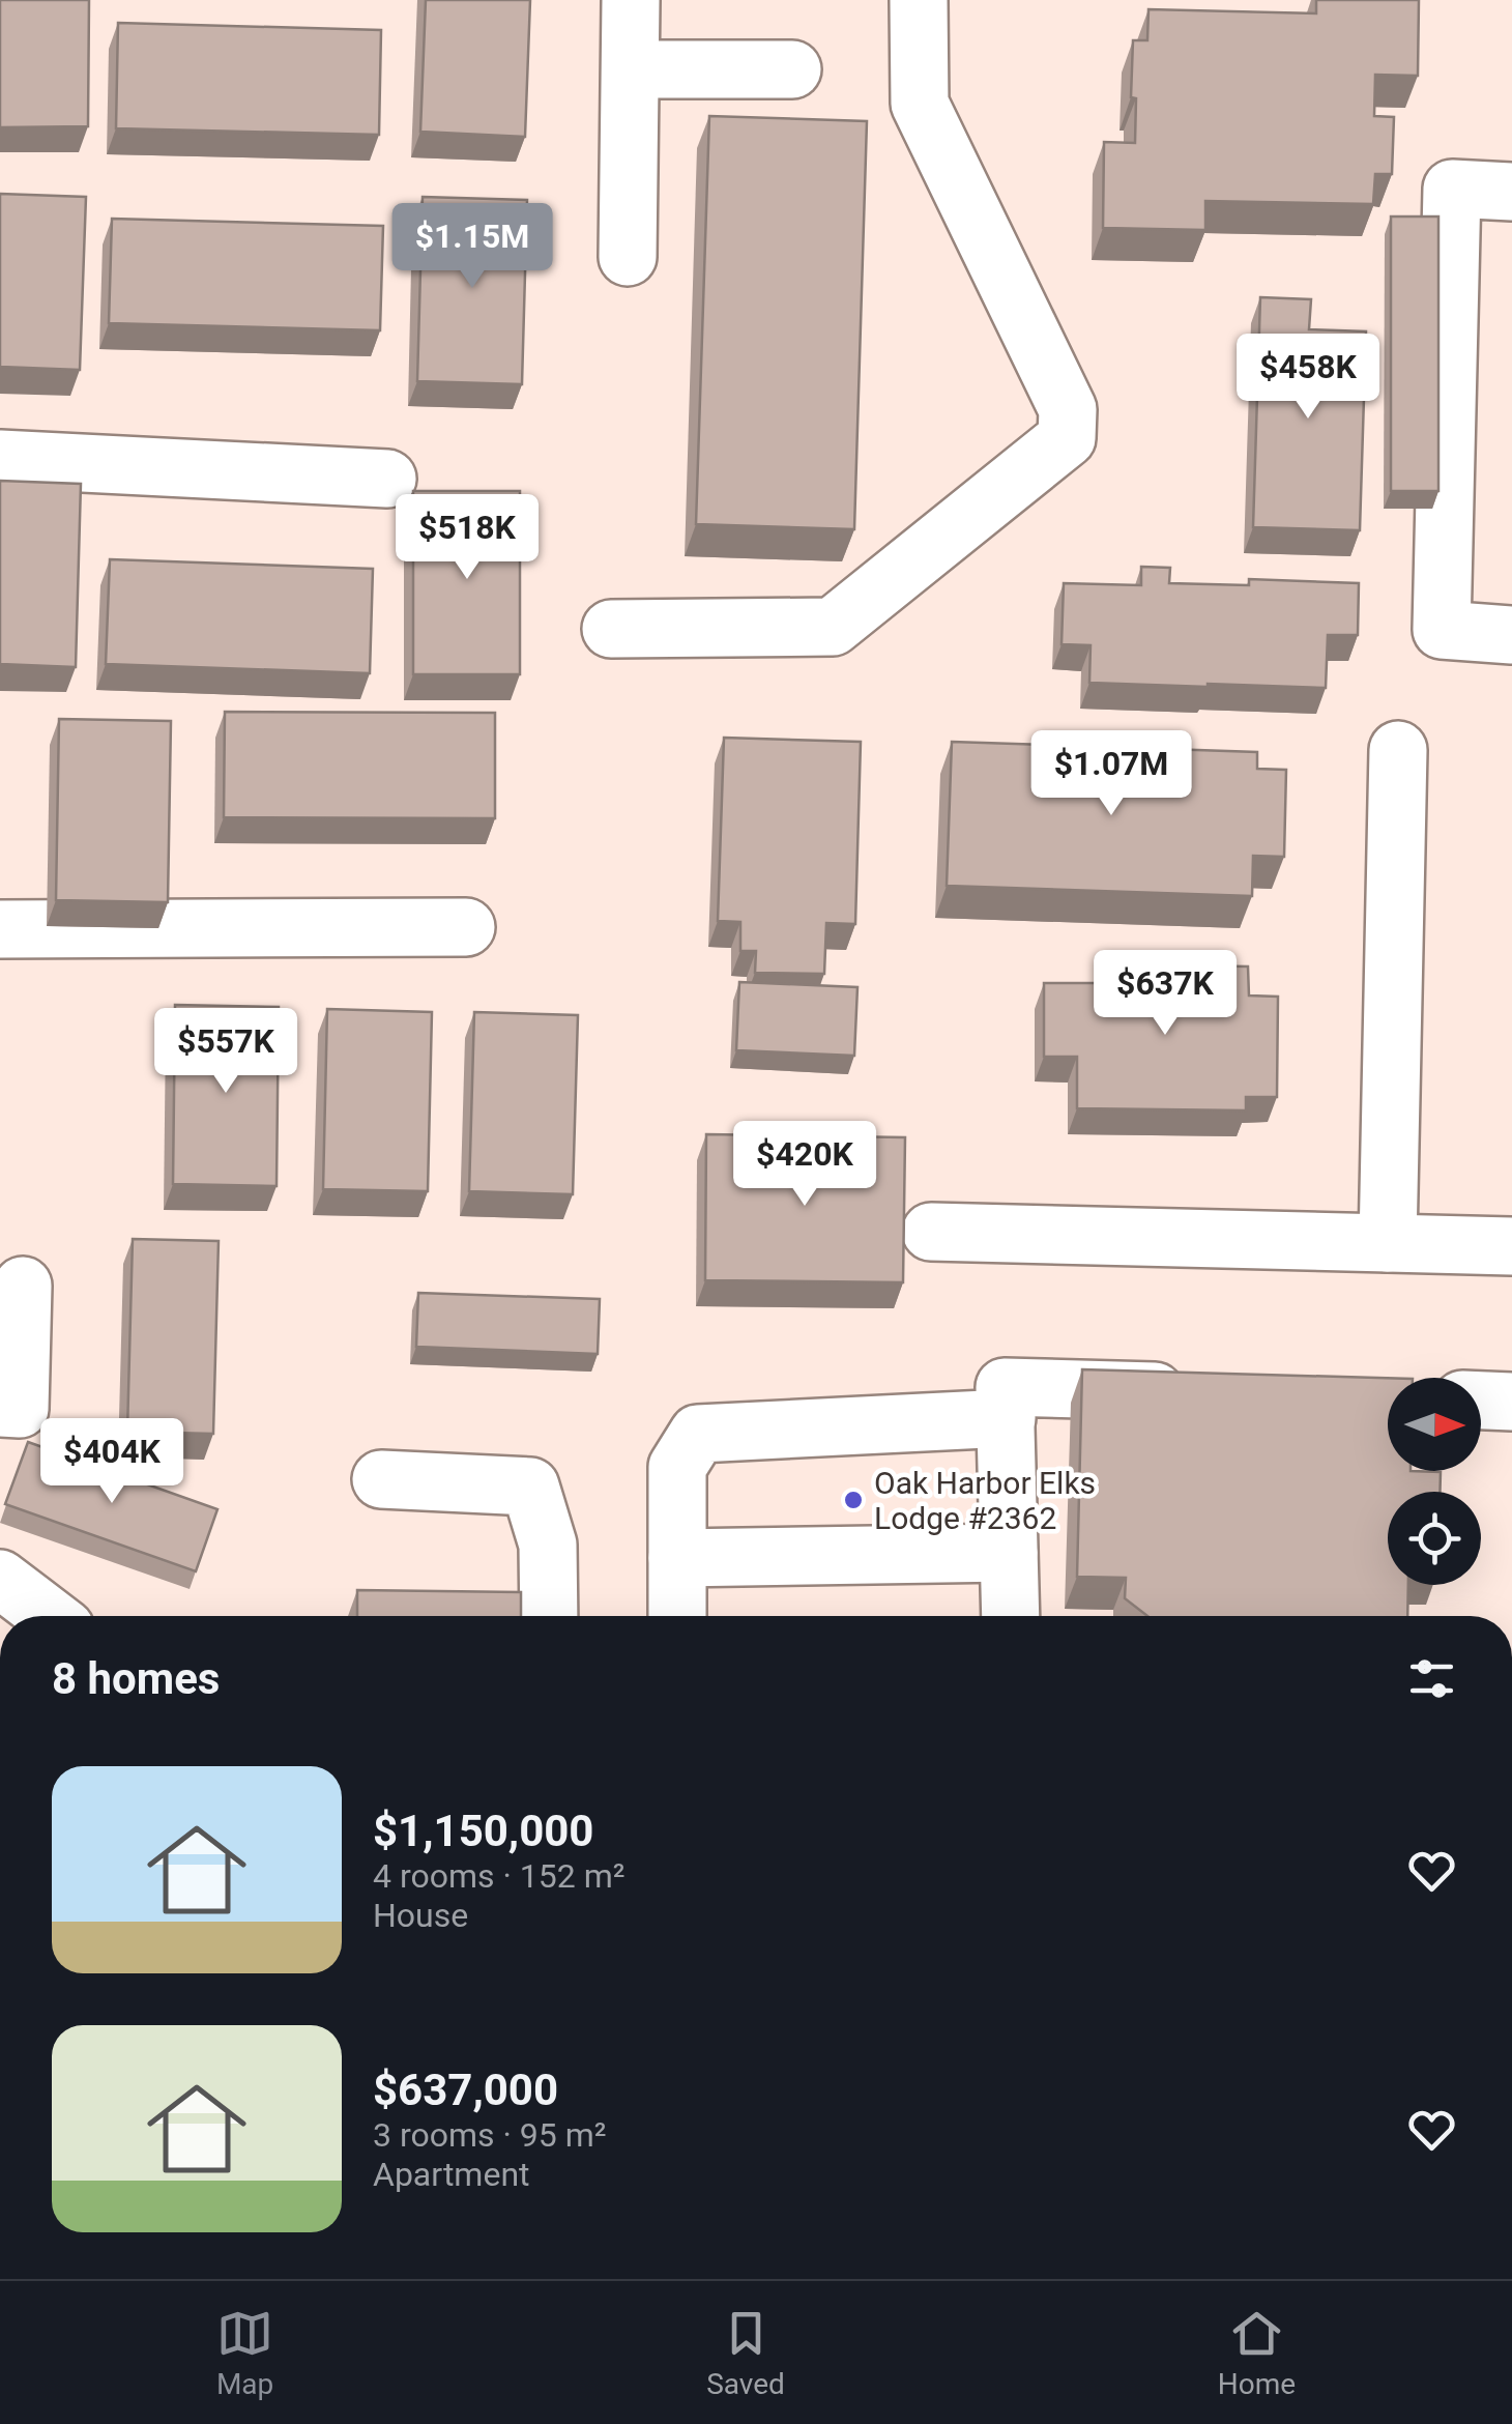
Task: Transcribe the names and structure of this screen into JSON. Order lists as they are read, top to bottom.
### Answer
{
  "places": ["Oak Harbor Elks Lodge #2362"],
  "north": "right",
  "page": {
    "price": [
      "$1.15M",
      "$458K",
      "$518K",
      "$1.07M",
      "$637K",
      "$557K",
      "$420K",
      "$404K"
    ],
    "heading": "8 homes",
    "list": [
      {
        "name": "$1,150,000",
        "note": "4 rooms · 152 m² · House"
      },
      {
        "name": "$637,000",
        "note": "3 rooms · 95 m² · Apartment"
      }
    ],
    "tabs": ["Map", "Saved", "Home"]
  }
}
